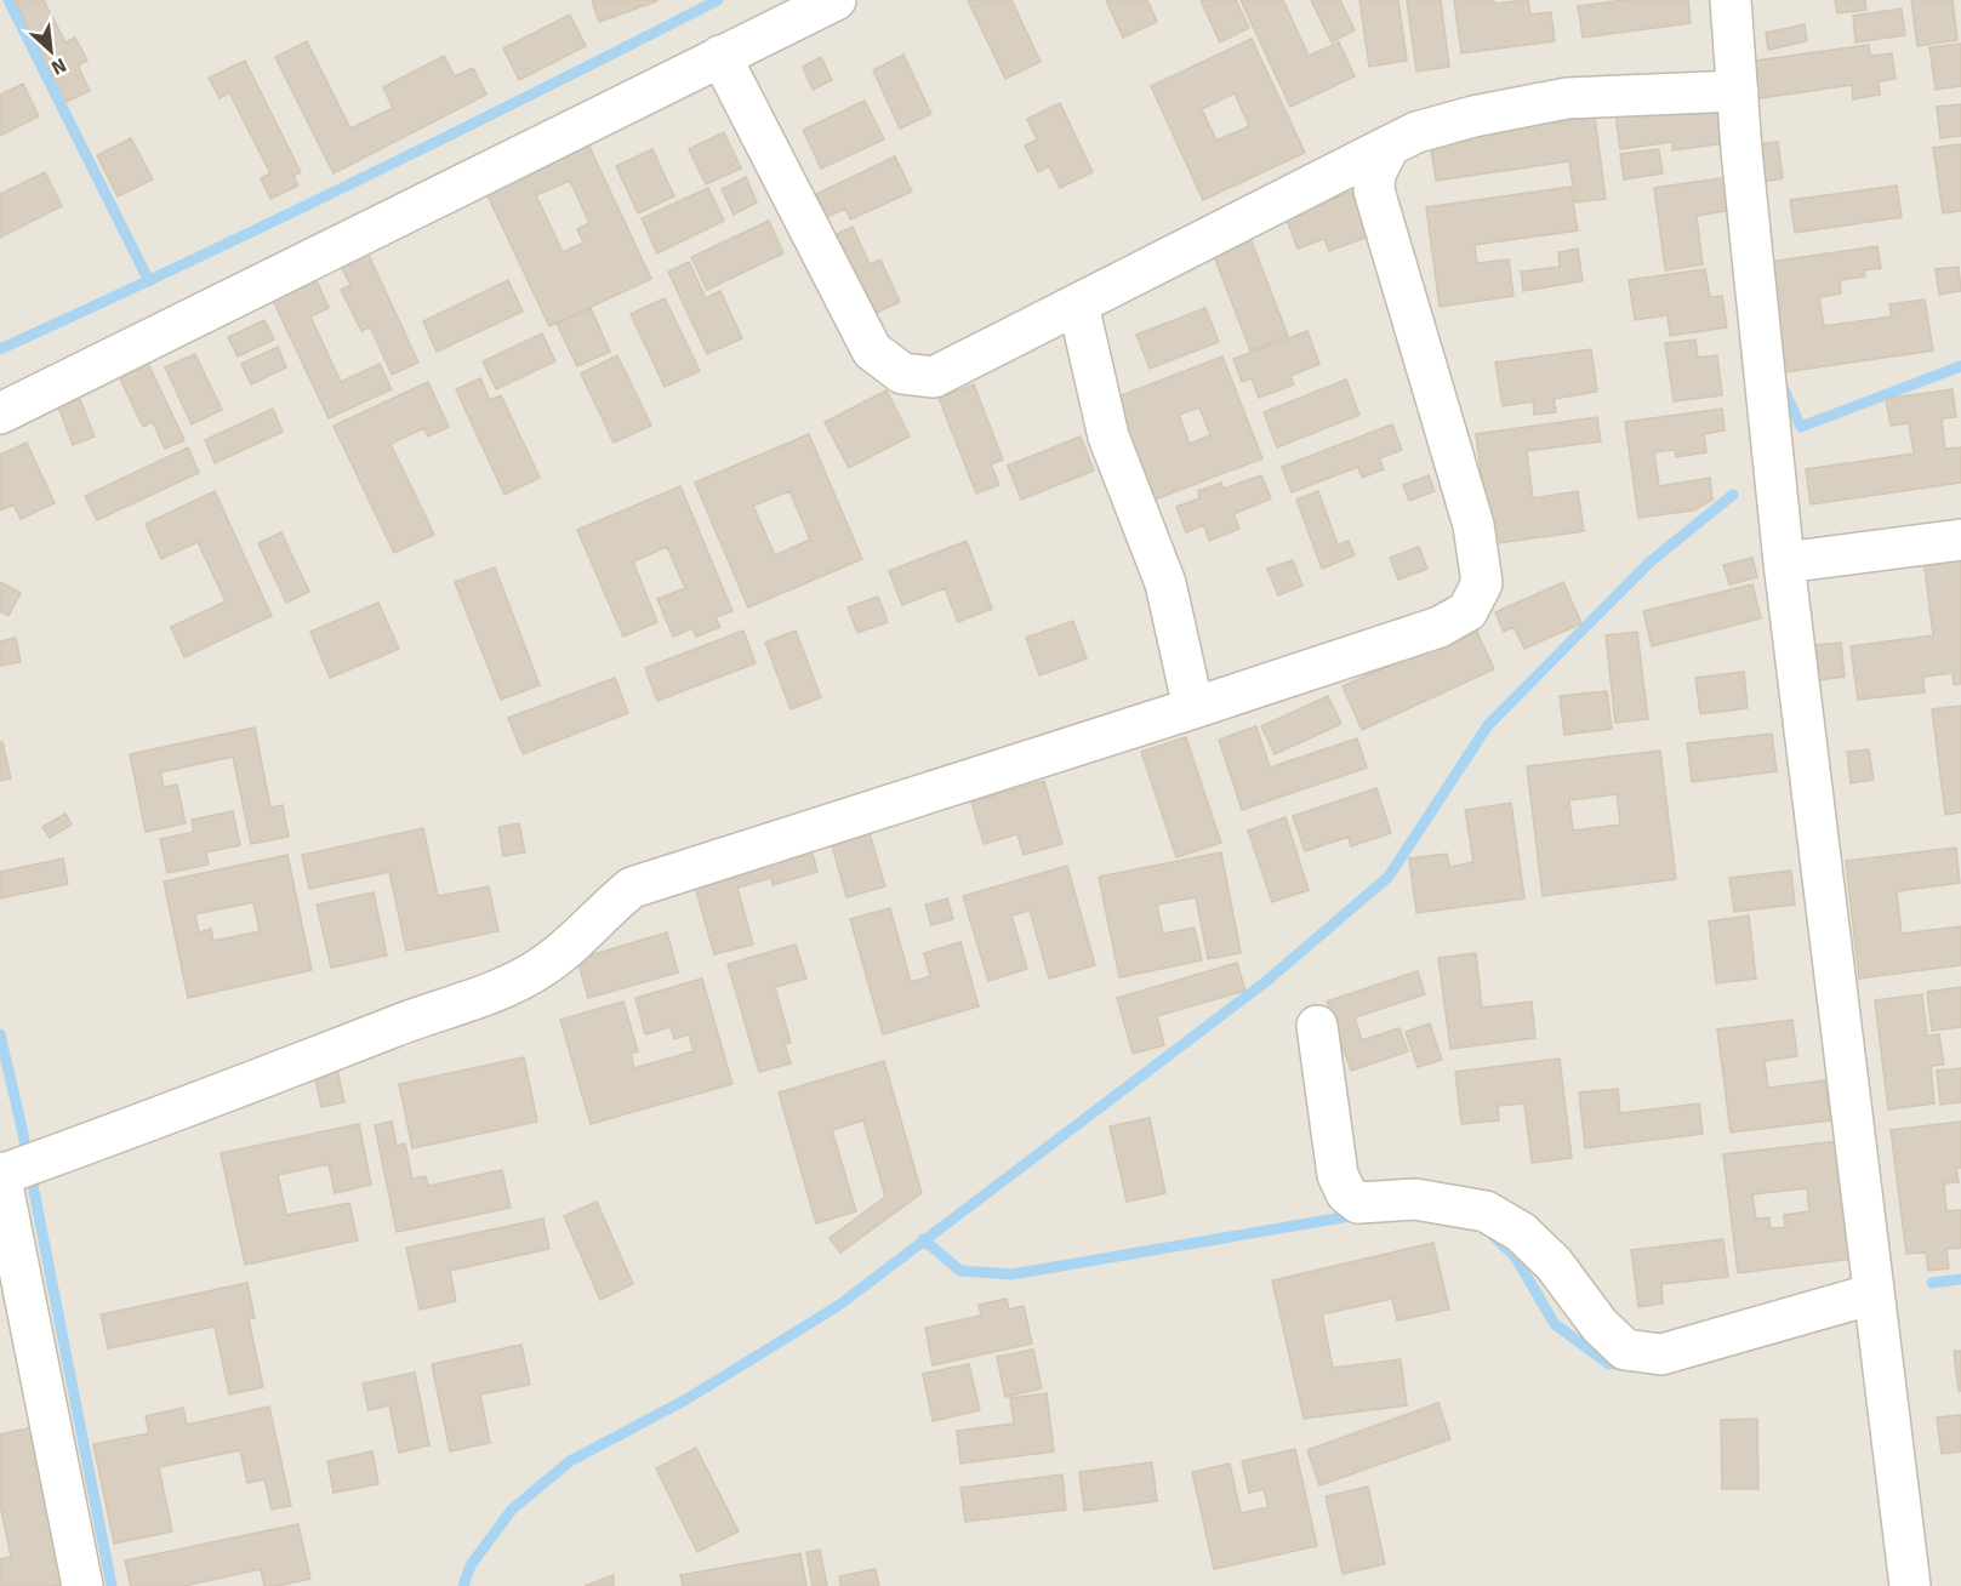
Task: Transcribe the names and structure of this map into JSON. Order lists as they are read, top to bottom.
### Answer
{
  "north": "bottom right"
}
